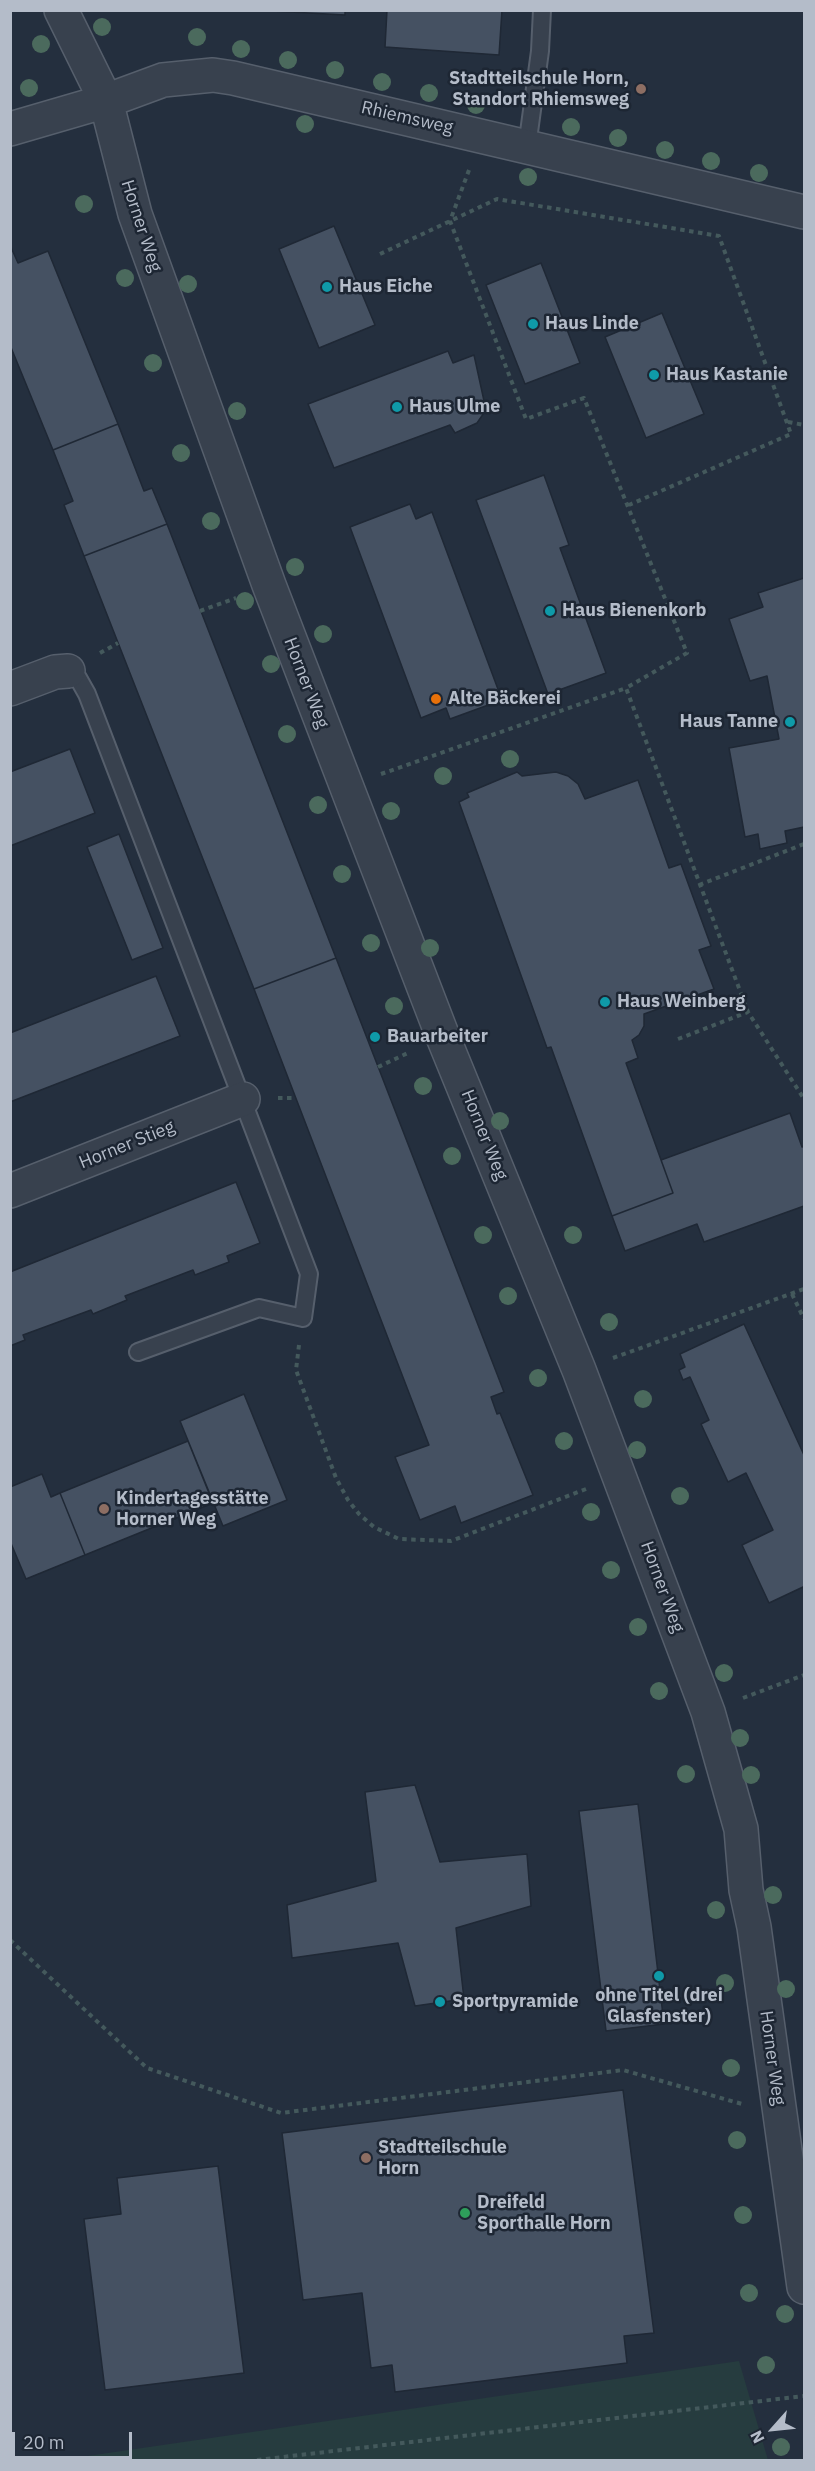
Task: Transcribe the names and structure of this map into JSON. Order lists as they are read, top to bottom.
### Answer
{
  "streets": {
    "street": ["Rhiemsweg", "Horner Weg", "Horner Stieg"]
  },
  "crossings": [
    ["Rhiemsweg", "Horner Weg"]
  ],
  "places": [
    "Stadtteilschule Horn, Standort Rhiemsweg",
    "Haus Eiche",
    "Haus Linde",
    "Haus Kastanie",
    "Haus Ulme",
    "Haus Bienenkorb",
    "Alte Bäckerei",
    "Haus Tanne",
    "Haus Weinberg",
    "Bauarbeiter",
    "Kindertagesstätte Horner Weg",
    "ohne Titel (drei Glasfenster)",
    "Sportpyramide",
    "Stadtteilschule Horn",
    "Dreifeld Sporthalle Horn"
  ],
  "scale_bar": "20 m",
  "north": "bottom left"
}
